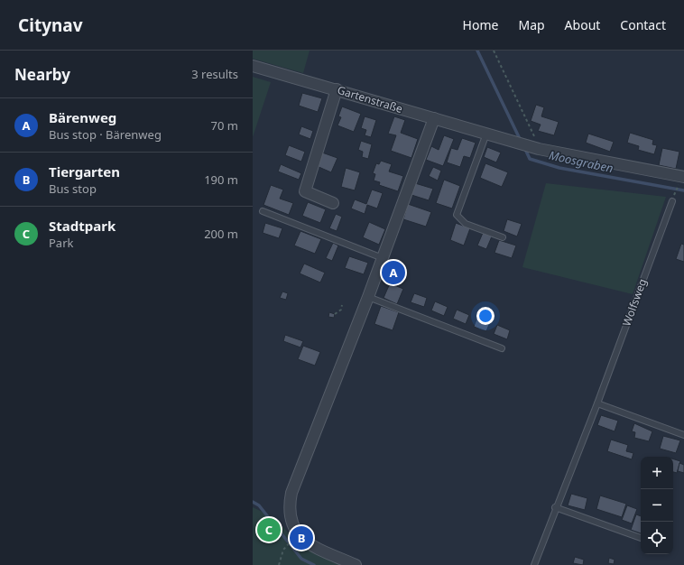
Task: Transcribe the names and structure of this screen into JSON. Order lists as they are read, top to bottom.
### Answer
{
  "streets": {
    "street": ["Gartenstraße"],
    "lane": ["Wolfsweg"]
  },
  "water": ["Moosgraben"],
  "page": {
    "header": "Citynav",
    "nav": [
      "Home",
      "Map",
      "About",
      "Contact"
    ],
    "heading": ["Nearby", "3 results"],
    "list": [
      {
        "mark": "A",
        "name": "Bärenweg",
        "note": "Bus stop · Bärenweg",
        "value": "70 m"
      },
      {
        "mark": "B",
        "name": "Tiergarten",
        "note": "Bus stop",
        "value": "190 m"
      },
      {
        "mark": "C",
        "name": "Stadtpark",
        "note": "Park",
        "value": "200 m"
      }
    ],
    "pins": ["A", "C", "B"],
    "map_buttons": ["+", "−"]
  }
}
